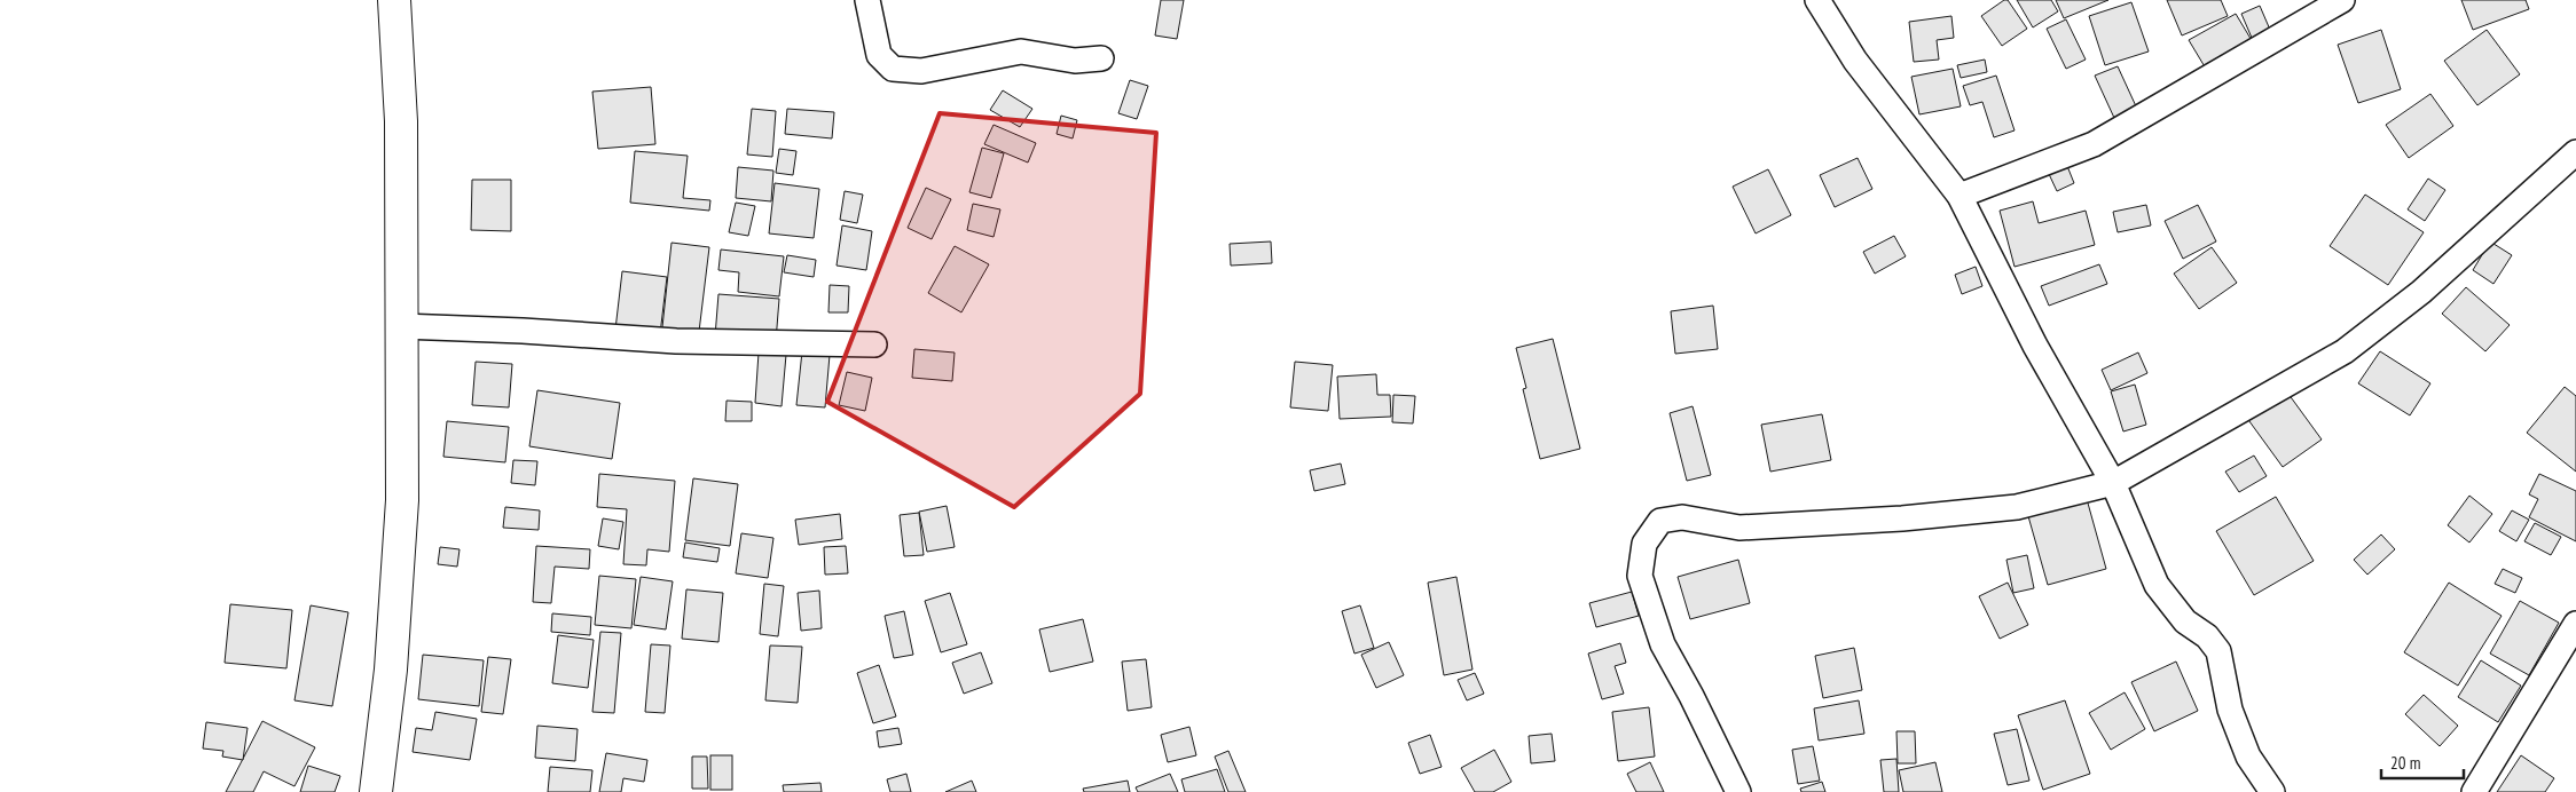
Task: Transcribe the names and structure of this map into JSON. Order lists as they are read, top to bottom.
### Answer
{
  "scale_bar": "20 m"
}
